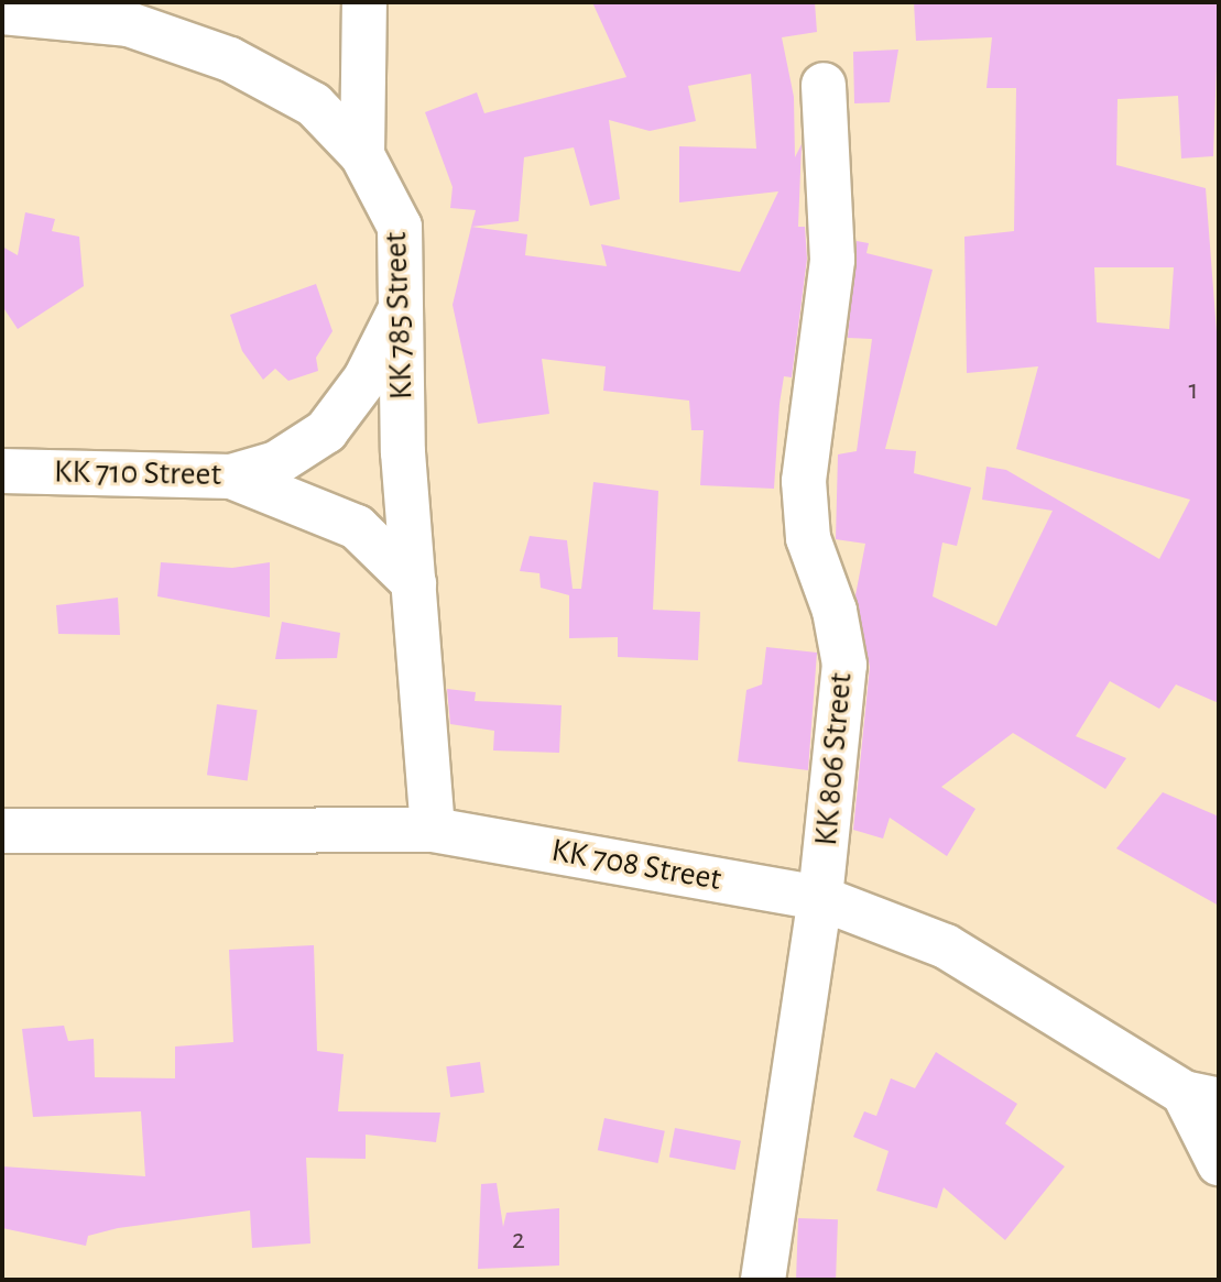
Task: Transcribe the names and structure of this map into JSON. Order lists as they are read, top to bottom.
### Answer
{
  "streets": {
    "street": [
      "KK 785 Street",
      "KK 710 Street",
      "KK 806 Street",
      "KK 708 Street"
    ]
  },
  "crossings": [
    ["KK 785 Street", "KK 710 Street"],
    ["KK 785 Street", "KK 708 Street"],
    ["KK 806 Street", "KK 708 Street"]
  ],
  "house_numbers": ["1", "2"]
}
